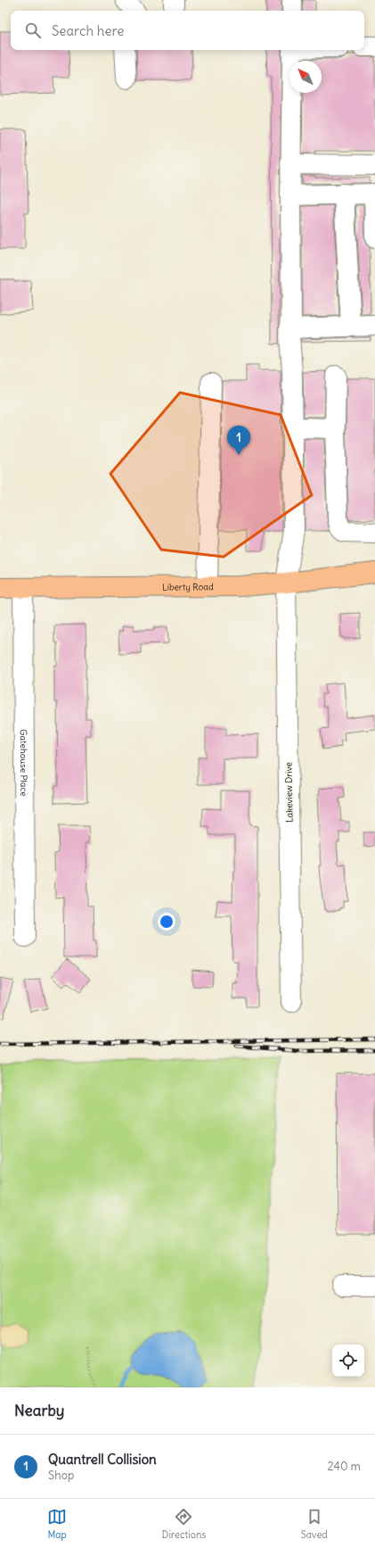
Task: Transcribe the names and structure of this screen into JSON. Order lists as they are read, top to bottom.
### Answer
{
  "streets": {
    "main road": ["Liberty Road"],
    "street": ["Gatehouse Place", "Lakeview Drive"]
  },
  "crossings": [
    ["Liberty Road", "Gatehouse Place"],
    ["Liberty Road", "Lakeview Drive"]
  ],
  "north": "top left",
  "page": {
    "search": "Search here",
    "pins": "1",
    "heading": "Nearby",
    "list": [
      {
        "mark": "1",
        "name": "Quantrell Collision",
        "note": "Shop",
        "value": "240 m"
      }
    ],
    "nav": ["Map", "Directions", "Saved"]
  }
}
